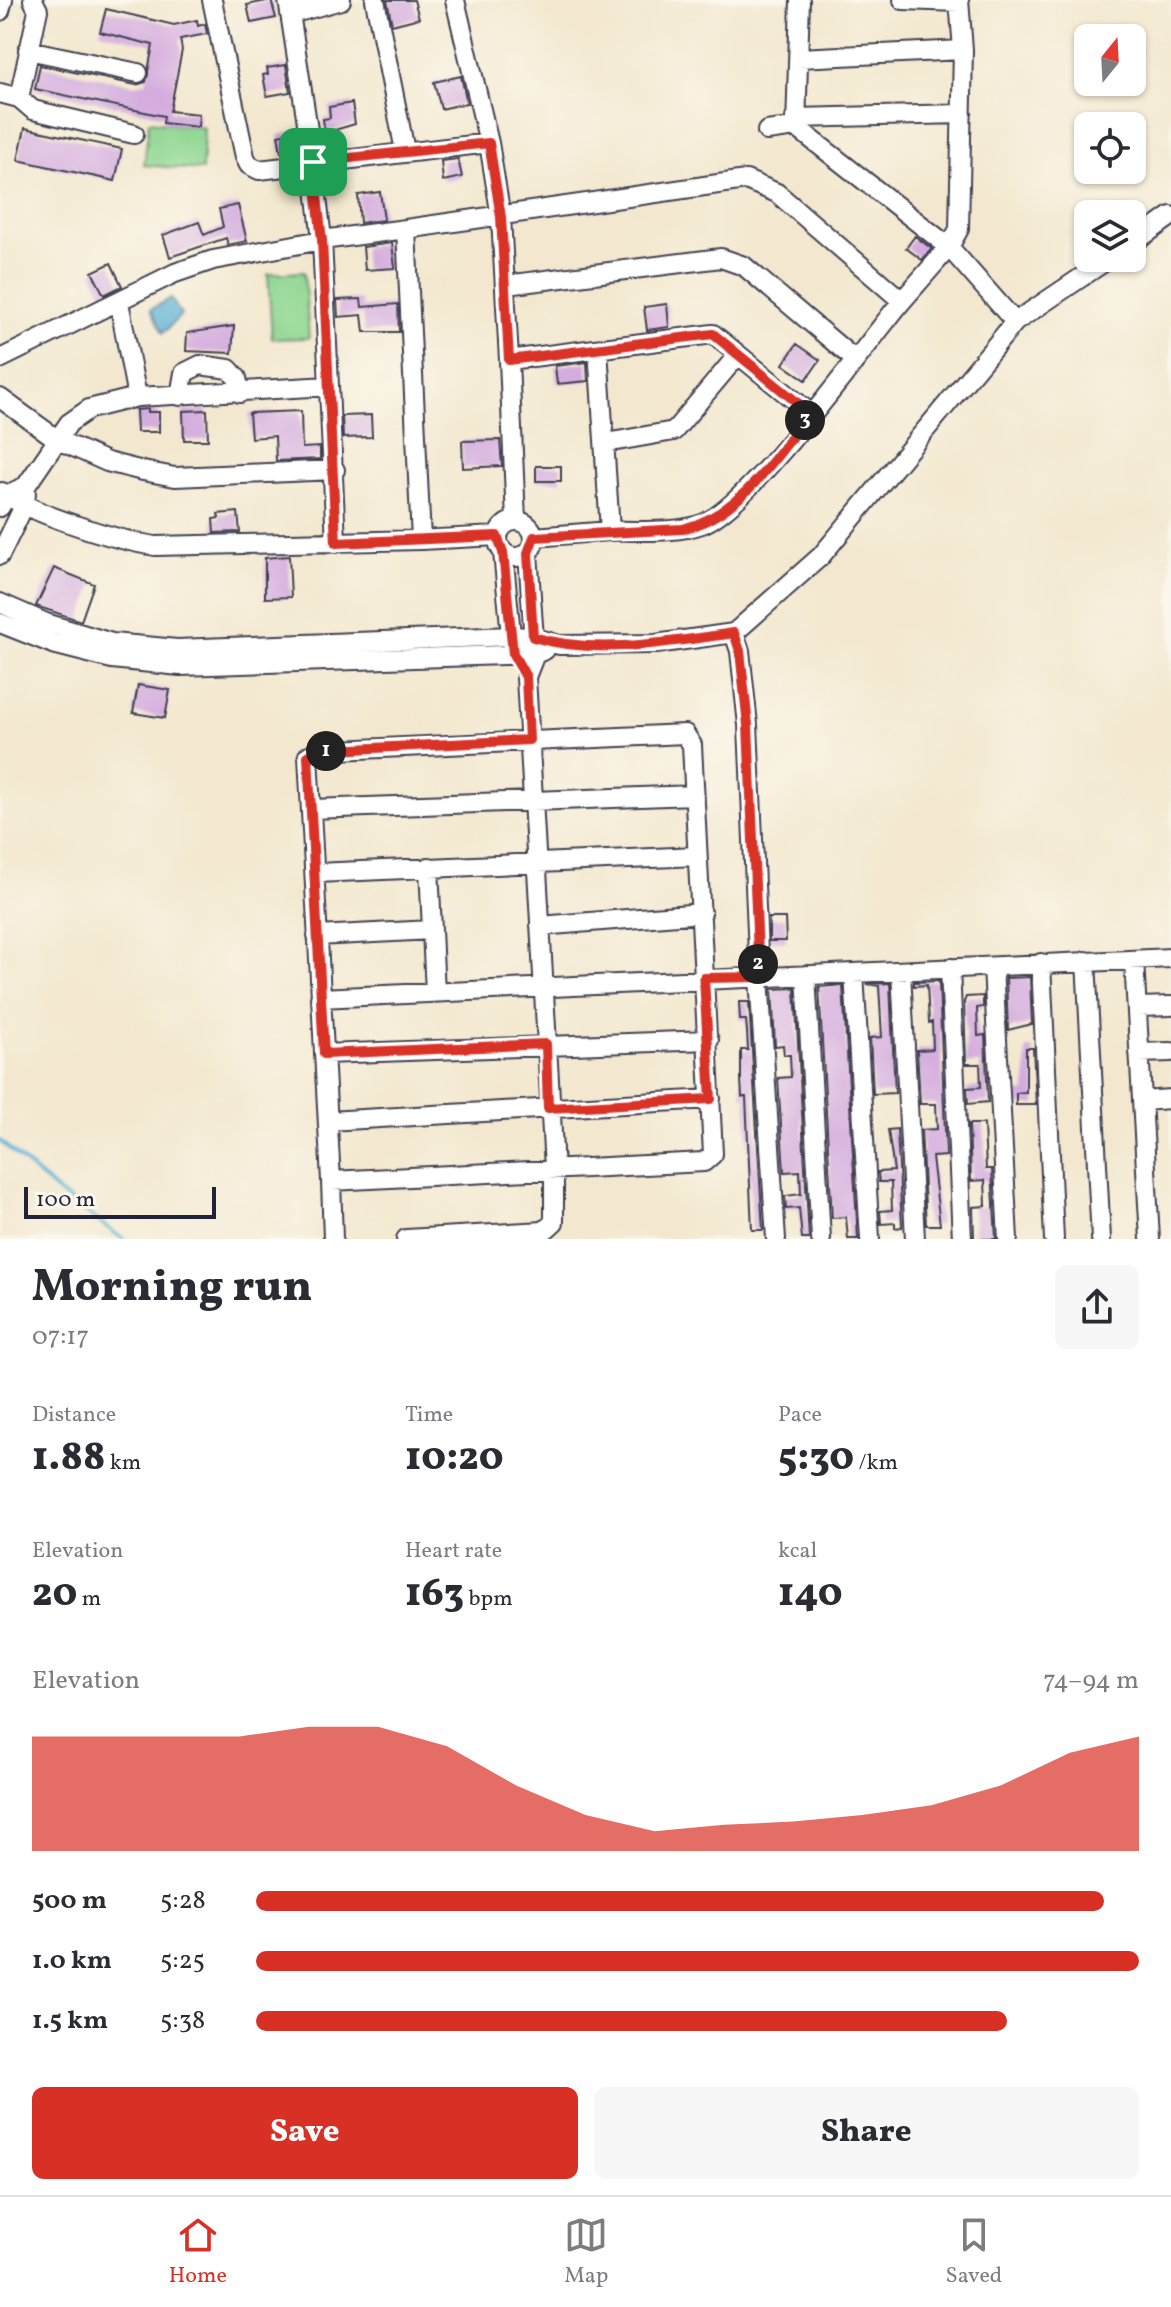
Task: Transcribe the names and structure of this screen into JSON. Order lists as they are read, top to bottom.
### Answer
{
  "scale_bar": "100 m",
  "north": "top",
  "page": {
    "pins": ["3", "1", "2"],
    "scale": "100 m",
    "heading": ["Morning run", "07:17"],
    "stats": [
      ["Distance", "1.88 km"],
      ["Time", "10:20"],
      ["Pace", "5:30 /km"],
      ["Elevation", "20 m"],
      ["Heart rate", "163 bpm"],
      ["kcal", "140"]
    ],
    "chart": ["Elevation", "74–94 m"],
    "list": [
      {
        "name": "500 m",
        "note": "5:28"
      },
      {
        "name": "1.0 km",
        "note": "5:25"
      },
      {
        "name": "1.5 km",
        "note": "5:38"
      }
    ],
    "buttons": ["Save", "Share"],
    "tabs": ["Home", "Map", "Saved"]
  }
}
